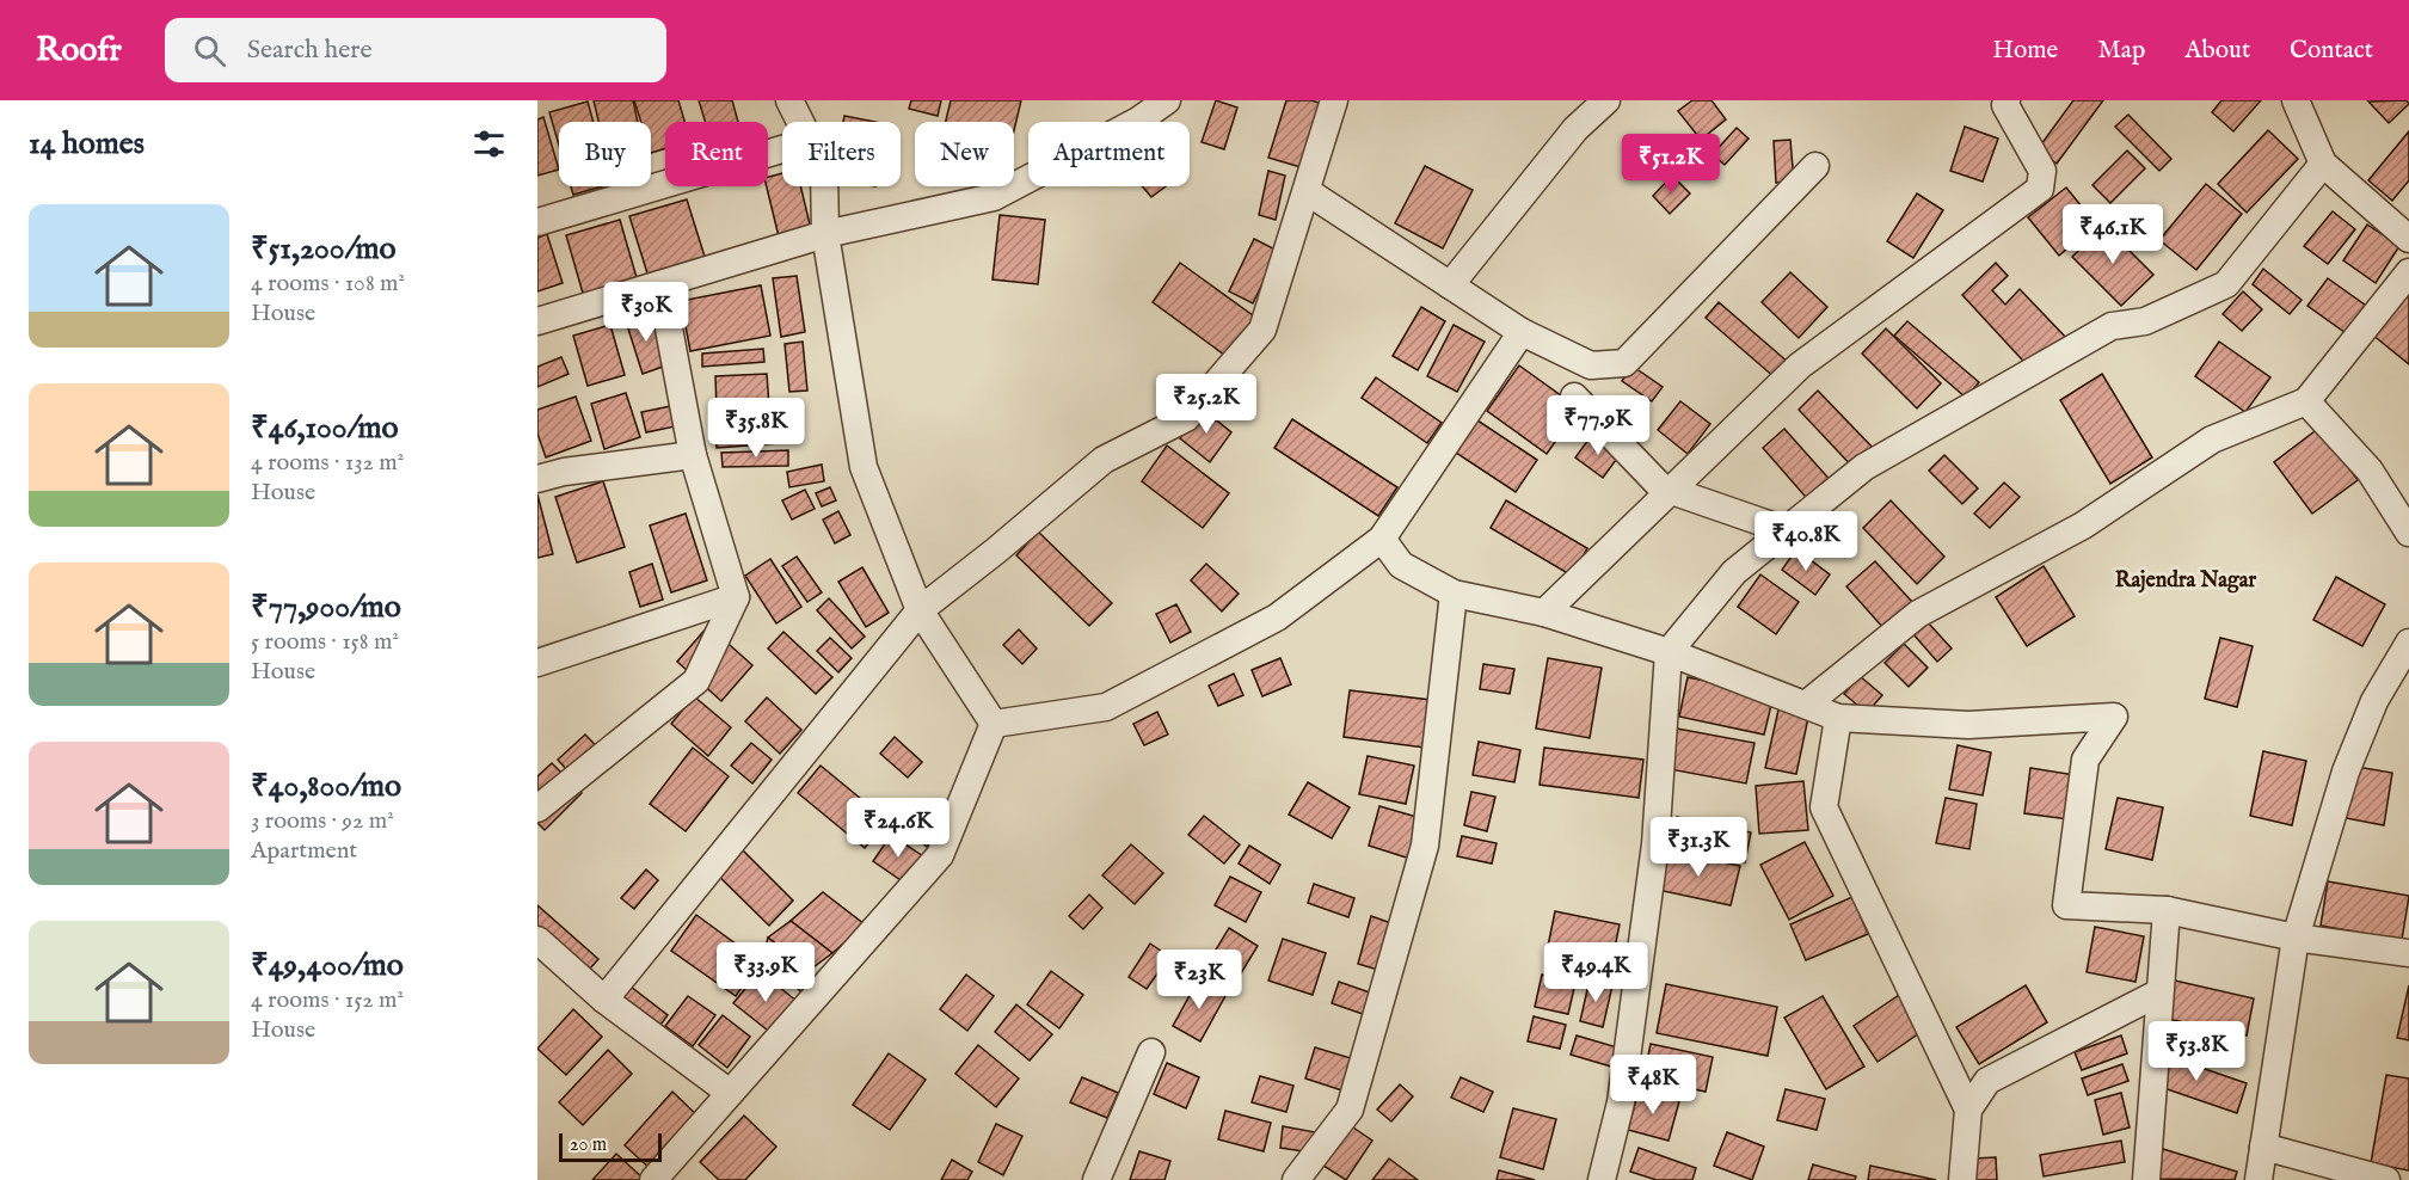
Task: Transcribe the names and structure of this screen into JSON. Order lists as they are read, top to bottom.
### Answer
{
  "districts": ["Rajendra Nagar"],
  "scale_bar": "20 m",
  "page": {
    "header": "Roofr",
    "search": "Search here",
    "nav": [
      "Home",
      "Map",
      "About",
      "Contact"
    ],
    "heading": "14 homes",
    "chip": [
      "Buy",
      "Rent",
      "Filters",
      "New",
      "Apartment"
    ],
    "price": [
      "₹51.2K",
      "₹46.1K",
      "₹30K",
      "₹25.2K",
      "₹77.9K",
      "₹35.8K",
      "₹40.8K",
      "₹24.6K",
      "₹31.3K",
      "₹33.9K",
      "₹49.4K",
      "₹23K",
      "₹53.8K",
      "₹48K"
    ],
    "list": [
      {
        "name": "₹51,200/mo",
        "note": "4 rooms · 108 m² · House"
      },
      {
        "name": "₹46,100/mo",
        "note": "4 rooms · 132 m² · House"
      },
      {
        "name": "₹77,900/mo",
        "note": "5 rooms · 158 m² · House"
      },
      {
        "name": "₹40,800/mo",
        "note": "3 rooms · 92 m² · Apartment"
      },
      {
        "name": "₹49,400/mo",
        "note": "4 rooms · 152 m² · House"
      }
    ],
    "scale": "20 m"
  }
}
